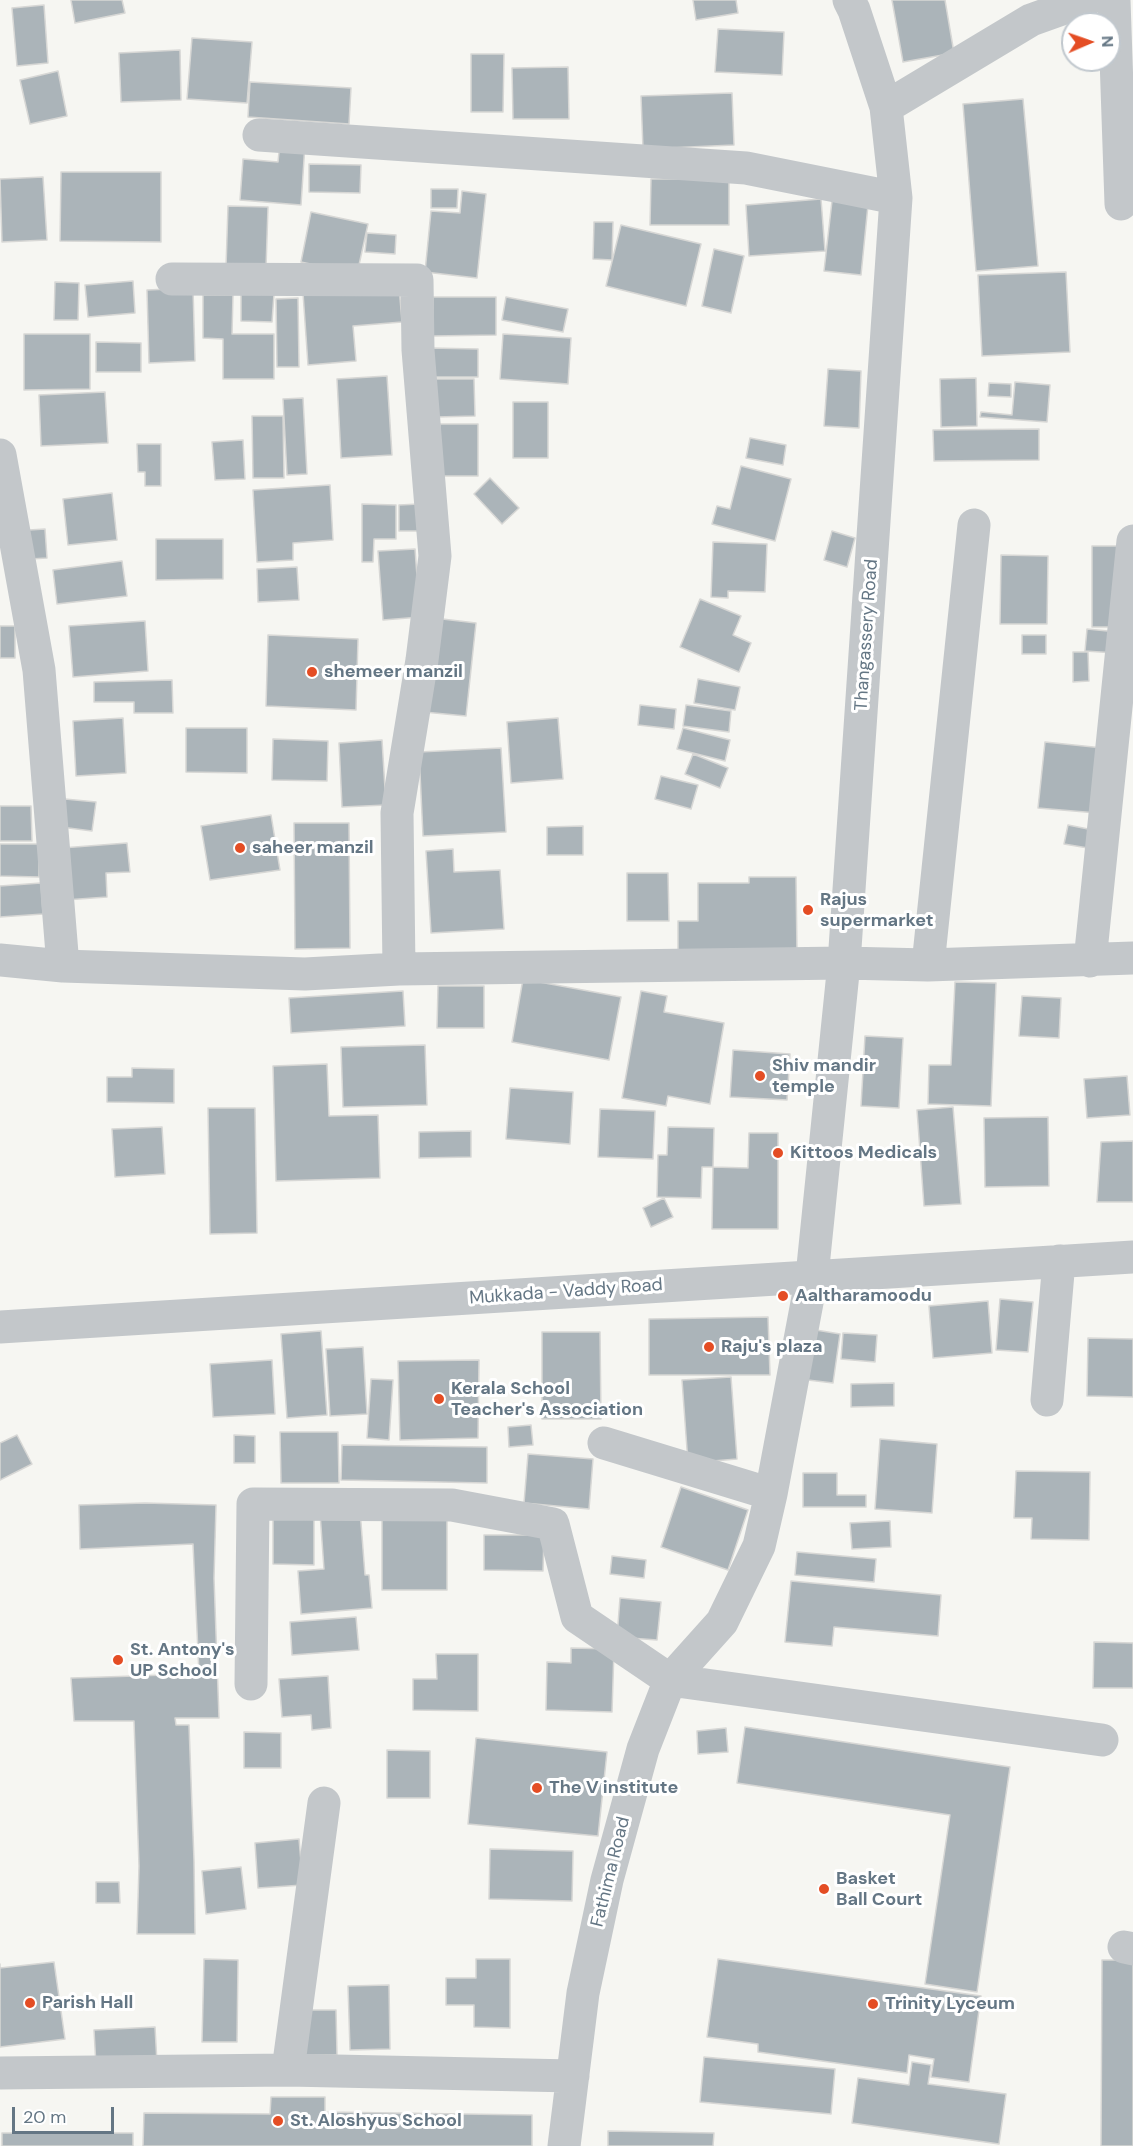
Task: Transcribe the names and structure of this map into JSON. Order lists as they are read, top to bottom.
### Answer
{
  "streets": {
    "street": ["Thangassery Road", "Mukkada - Vaddy Road", "Fathima Road"]
  },
  "crossings": [
    ["Thangassery Road", "Mukkada - Vaddy Road"],
    ["Thangassery Road", "Fathima Road"],
    ["Mukkada - Vaddy Road", "Fathima Road"]
  ],
  "places": [
    "shemeer manzil",
    "saheer manzil",
    "Rajus supermarket",
    "Shiv mandir temple",
    "Kittoos Medicals",
    "Aaltharamoodu",
    "Raju's plaza",
    "Kerala School Teacher's Association",
    "St. Antony's UP School",
    "The V institute",
    "Basket Ball Court",
    "Parish Hall",
    "Trinity Lyceum",
    "St. Aloshyus School"
  ],
  "scale_bar": "20 m",
  "north": "right"
}
